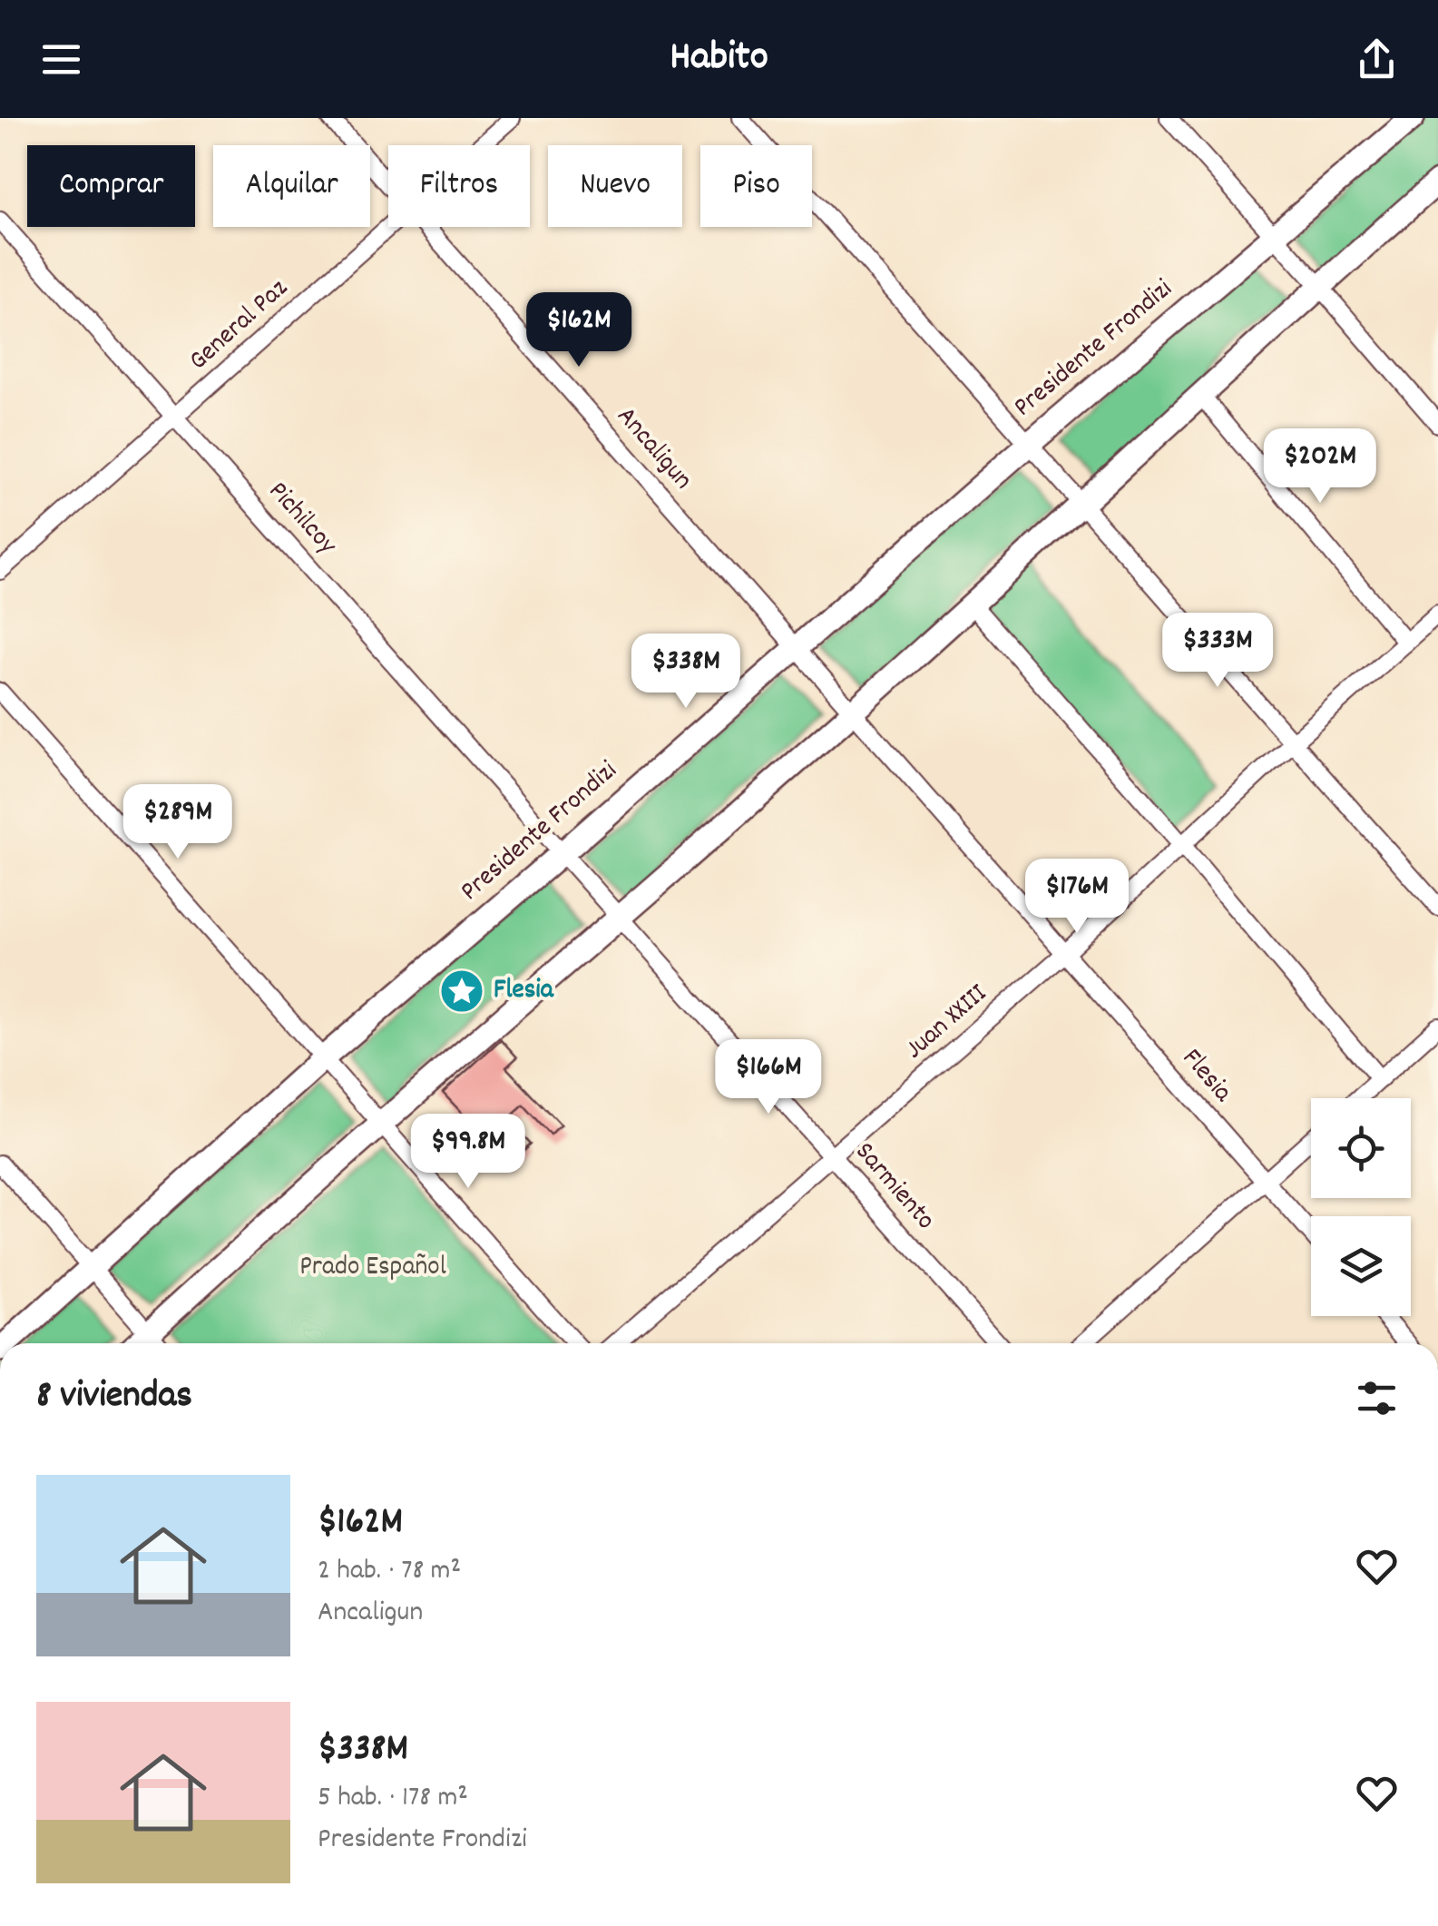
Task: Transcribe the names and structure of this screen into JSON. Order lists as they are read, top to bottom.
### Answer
{
  "streets": {
    "main road": ["Presidente Frondizi"],
    "street": [
      "General Paz",
      "Ancaligun",
      "Pichilcoy",
      "Juan XXIII",
      "Flesia",
      "Sarmiento"
    ]
  },
  "crossings": [
    ["General Paz", "Pichilcoy"],
    ["Presidente Frondizi", "Ancaligun"],
    ["Presidente Frondizi", "Pichilcoy"],
    ["Presidente Frondizi", "Flesia"],
    ["Presidente Frondizi", "Sarmiento"],
    ["Ancaligun", "Flesia"],
    ["Pichilcoy", "Sarmiento"],
    ["Juan XXIII", "Flesia"],
    ["Juan XXIII", "Sarmiento"]
  ],
  "parks": ["Prado Español"],
  "places": {
    "place": ["Flesia"]
  },
  "page": {
    "header": "Habito",
    "chip": [
      "Comprar",
      "Alquilar",
      "Filtros",
      "Nuevo",
      "Piso"
    ],
    "price": [
      "$162M",
      "$202M",
      "$333M",
      "$338M",
      "$289M",
      "$176M",
      "$166M",
      "$99.8M"
    ],
    "heading": "8 viviendas",
    "list": [
      {
        "name": "$162M",
        "note": "2 hab. · 78 m² · Ancaligun"
      },
      {
        "name": "$338M",
        "note": "5 hab. · 178 m² · Presidente Frondizi"
      }
    ]
  }
}
